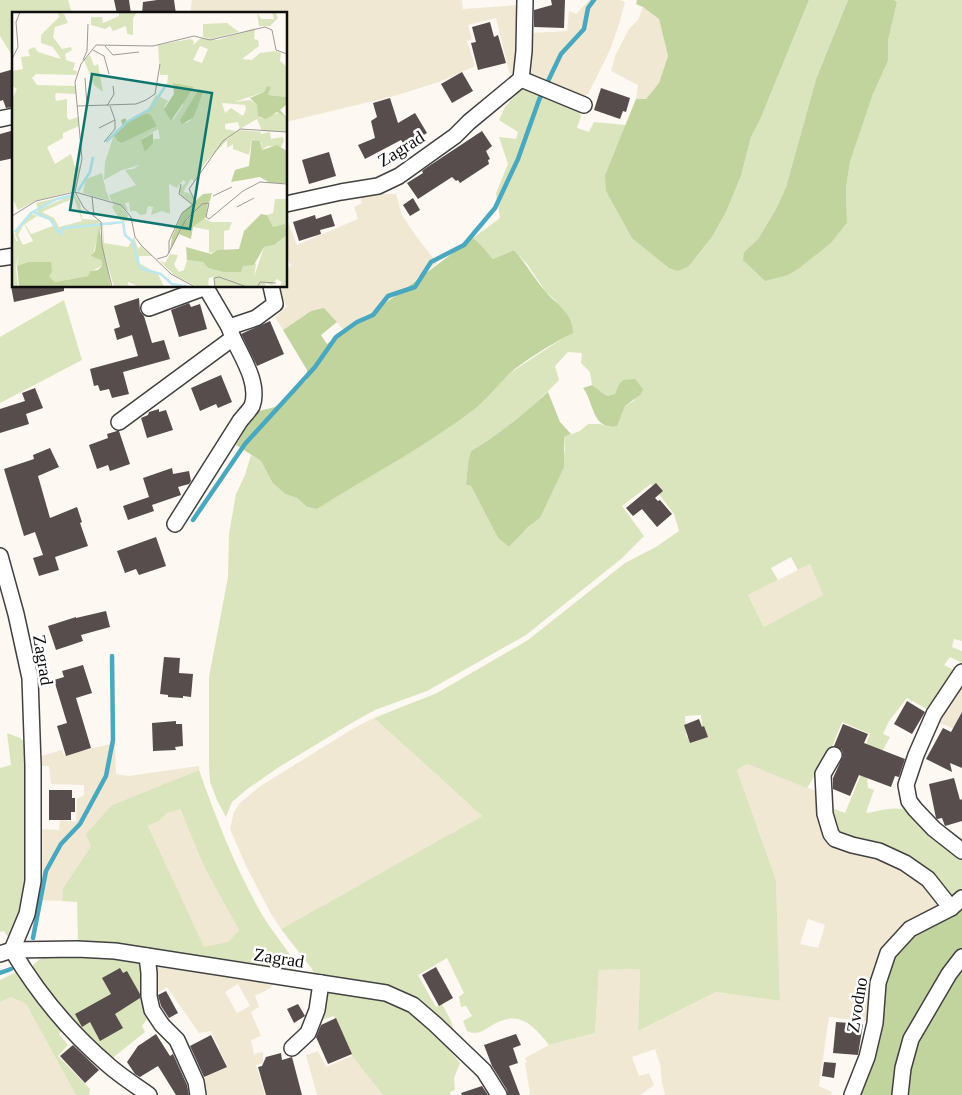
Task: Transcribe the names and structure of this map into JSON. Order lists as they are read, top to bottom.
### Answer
{
  "streets": {
    "street": ["Zagrad", "Zvodno"]
  }
}
